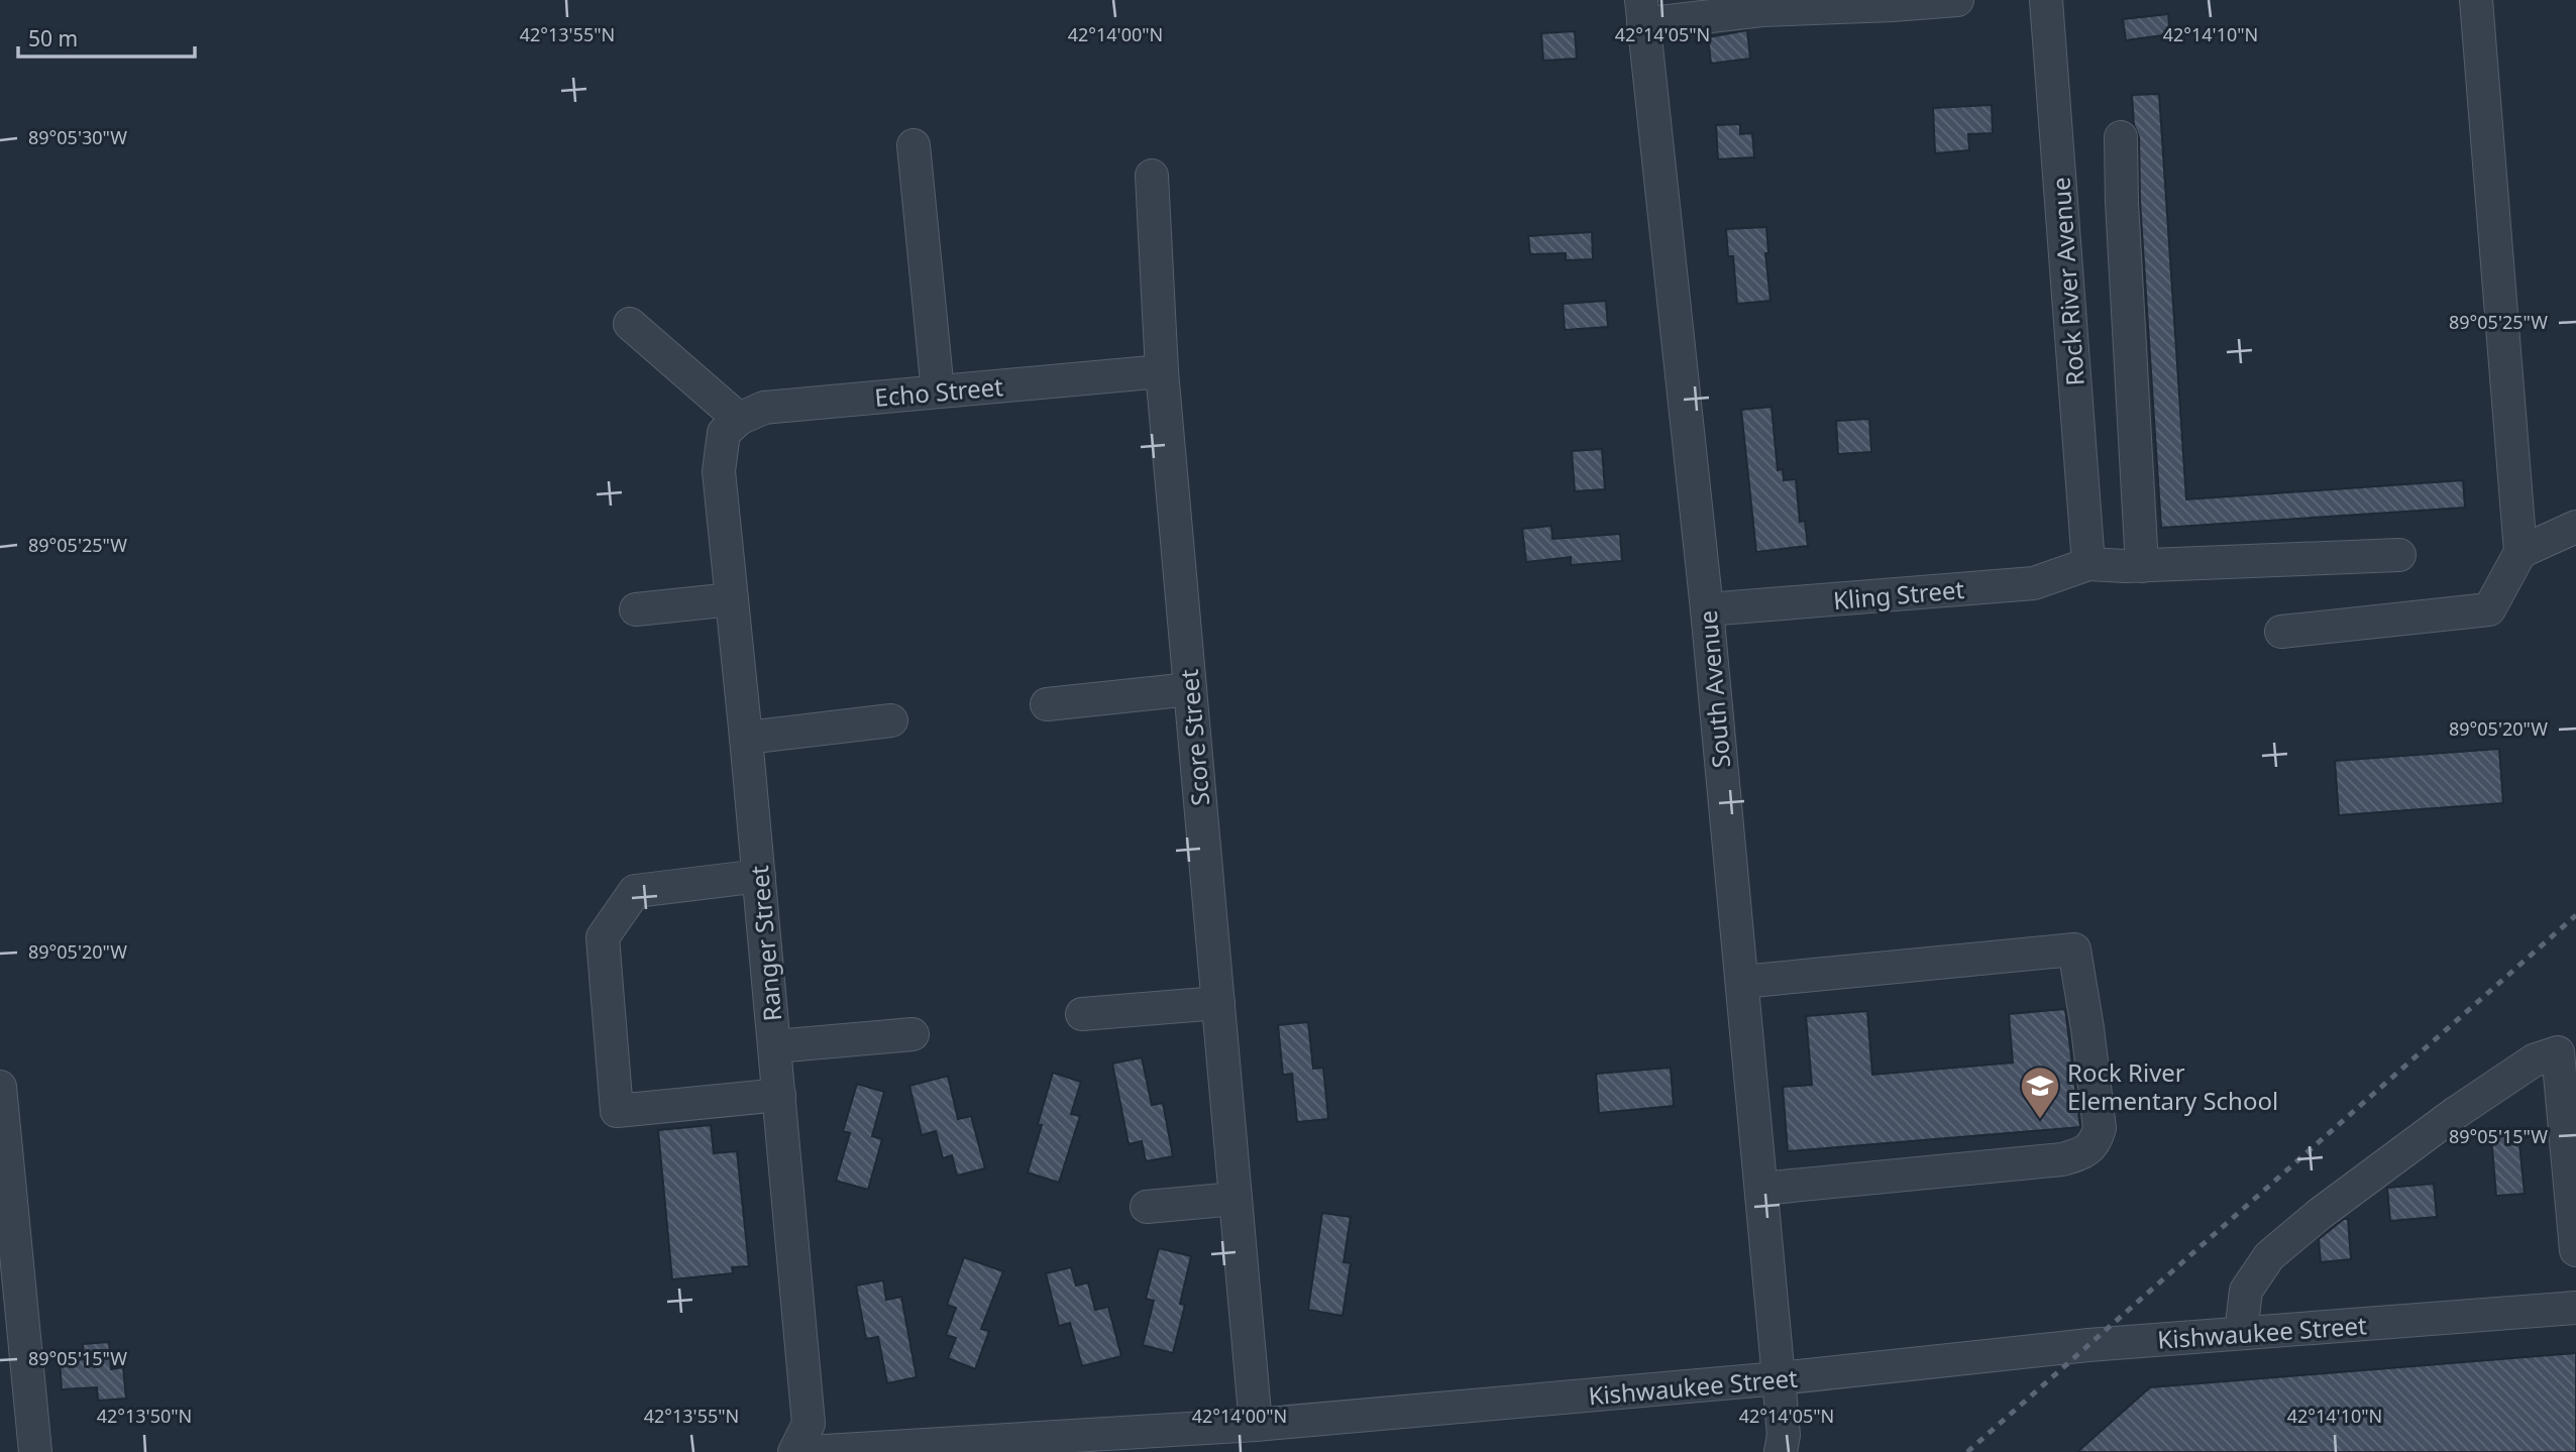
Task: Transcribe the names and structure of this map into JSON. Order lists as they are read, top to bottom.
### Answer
{
  "streets": {
    "street": [
      "Rock River Avenue",
      "Echo Street",
      "Kling Street",
      "South Avenue",
      "Score Street",
      "Ranger Street",
      "Kishwaukee Street"
    ]
  },
  "crossings": [
    ["Rock River Avenue", "Kling Street"],
    ["Echo Street", "Score Street"],
    ["Echo Street", "Ranger Street"],
    ["Kling Street", "South Avenue"],
    ["South Avenue", "Kishwaukee Street"],
    ["Score Street", "Kishwaukee Street"]
  ],
  "places": {
    "school or university": ["Rock River Elementary School"]
  },
  "scale_bar": "50 m",
  "coordinates": [
    "42°13'55\"N",
    "42°14'00\"N",
    "42°14'05\"N",
    "42°14'10\"N",
    "89°05'30\"W",
    "89°05'25\"W",
    "89°05'20\"W",
    "89°05'15\"W",
    "42°13'50\"N"
  ]
}
